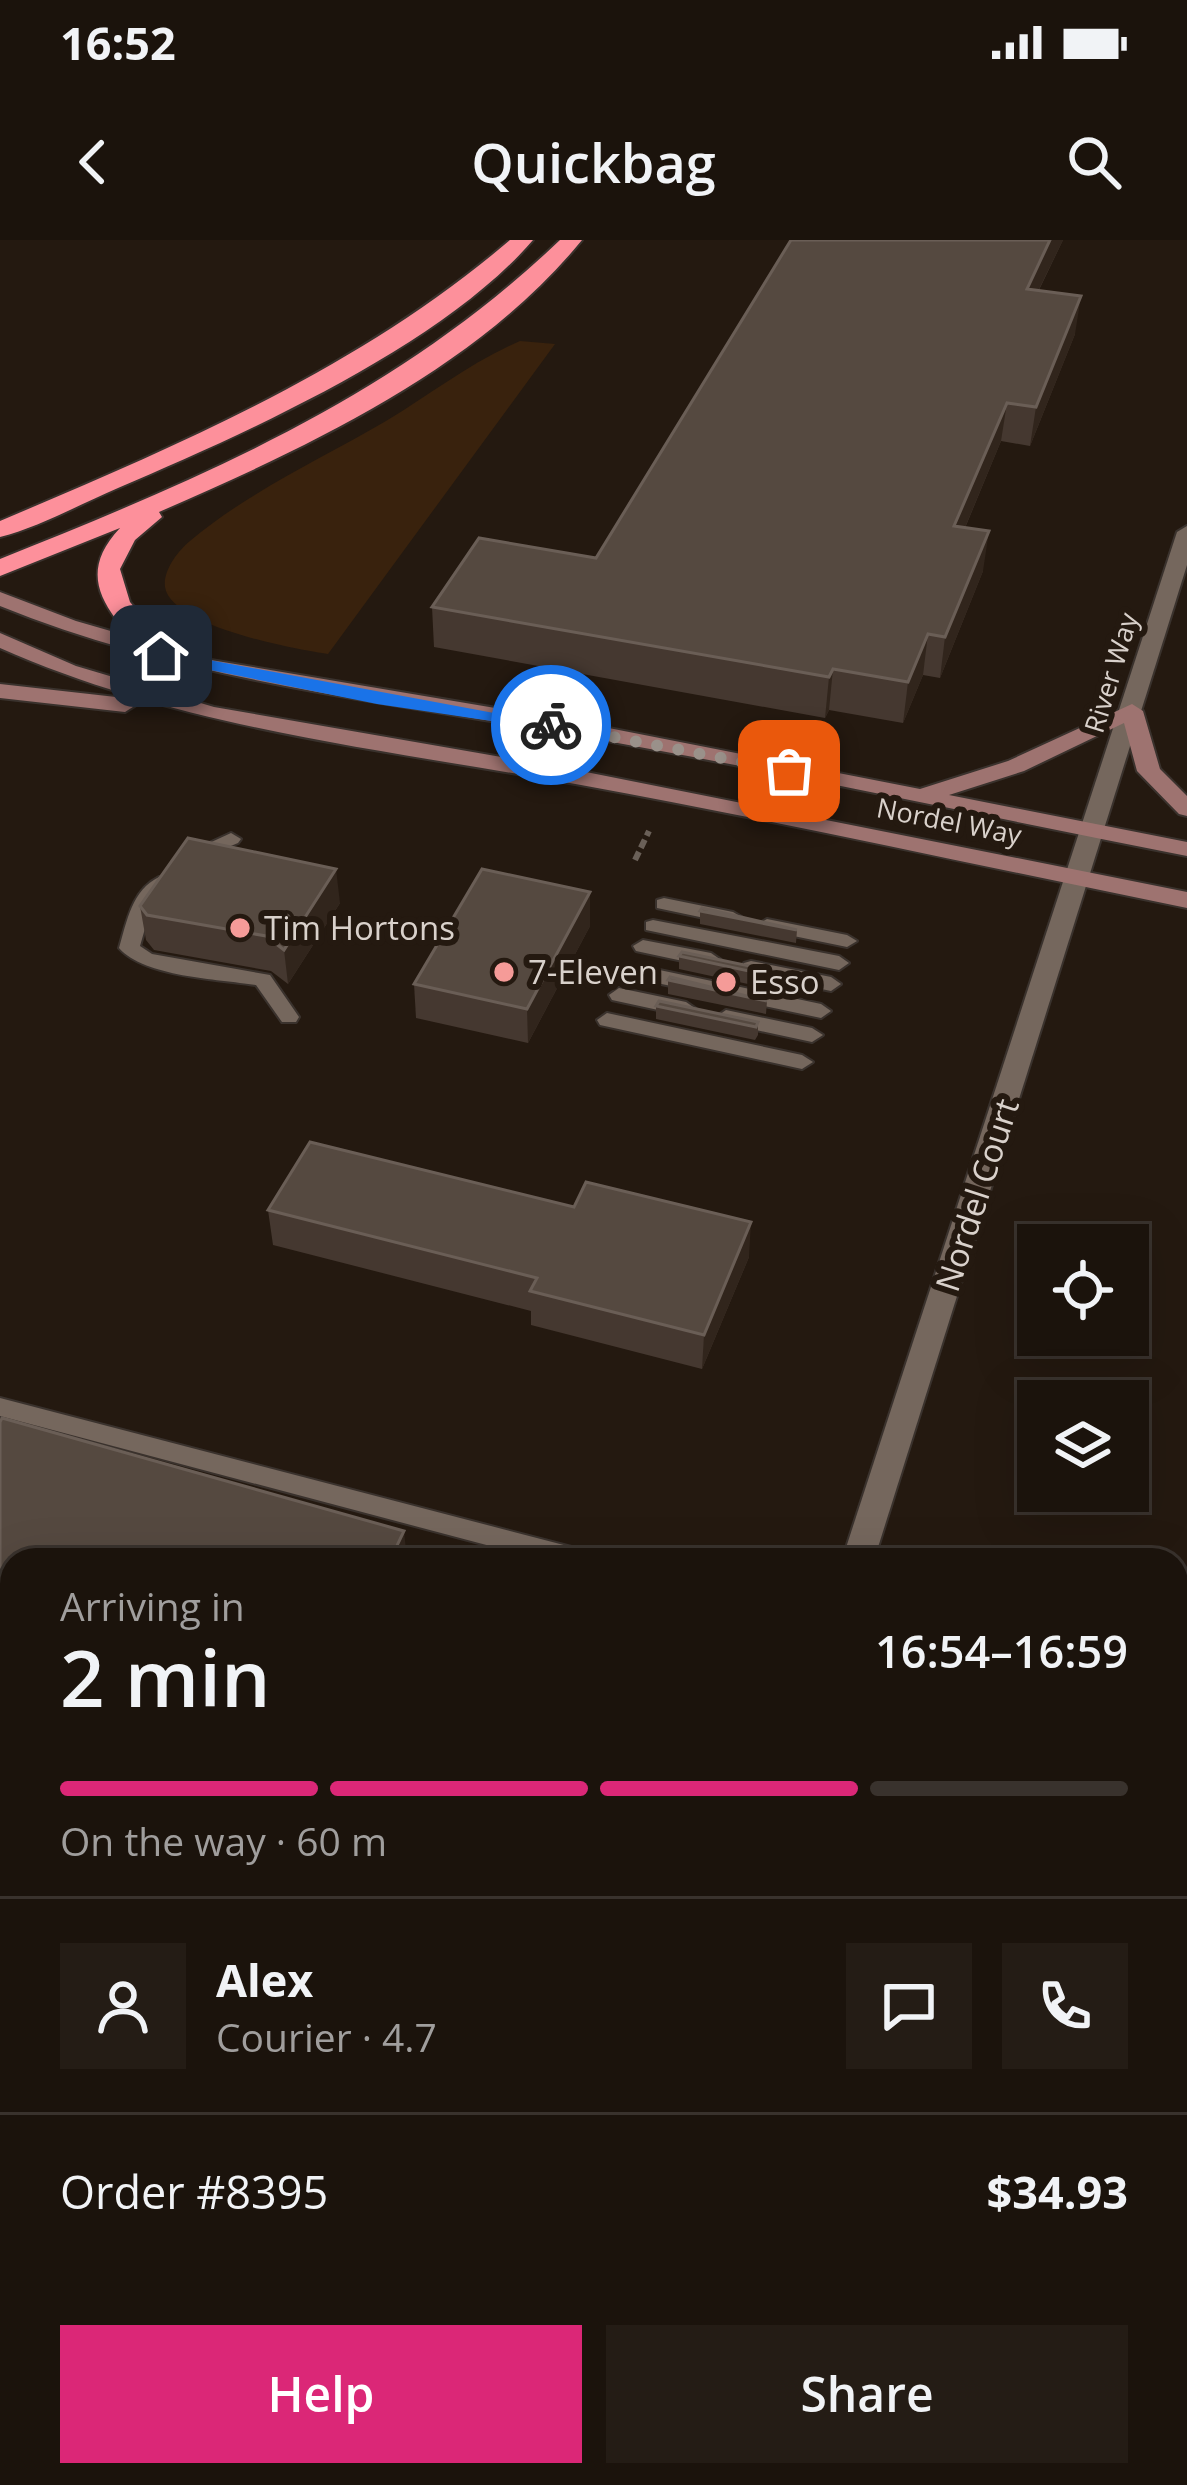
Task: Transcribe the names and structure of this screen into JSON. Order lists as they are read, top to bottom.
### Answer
{
  "streets": {
    "street": ["River Way", "Nordel Way", "Nordel Court"]
  },
  "crossings": [
    ["River Way", "Nordel Way"],
    ["River Way", "Nordel Court"],
    ["Nordel Way", "Nordel Court"]
  ],
  "places": ["Tim Hortons", "7-Eleven", "Esso"],
  "page": {
    "status": "16:52",
    "header": "Quickbag",
    "heading": ["2 min", "Arriving in", "16:54–16:59"],
    "panel": [
      "Alex",
      "Courier · 4.7",
      "Order #8395",
      "$34.93"
    ],
    "bar": "On the way · 60 m",
    "buttons": ["Help", "Share"]
  }
}
